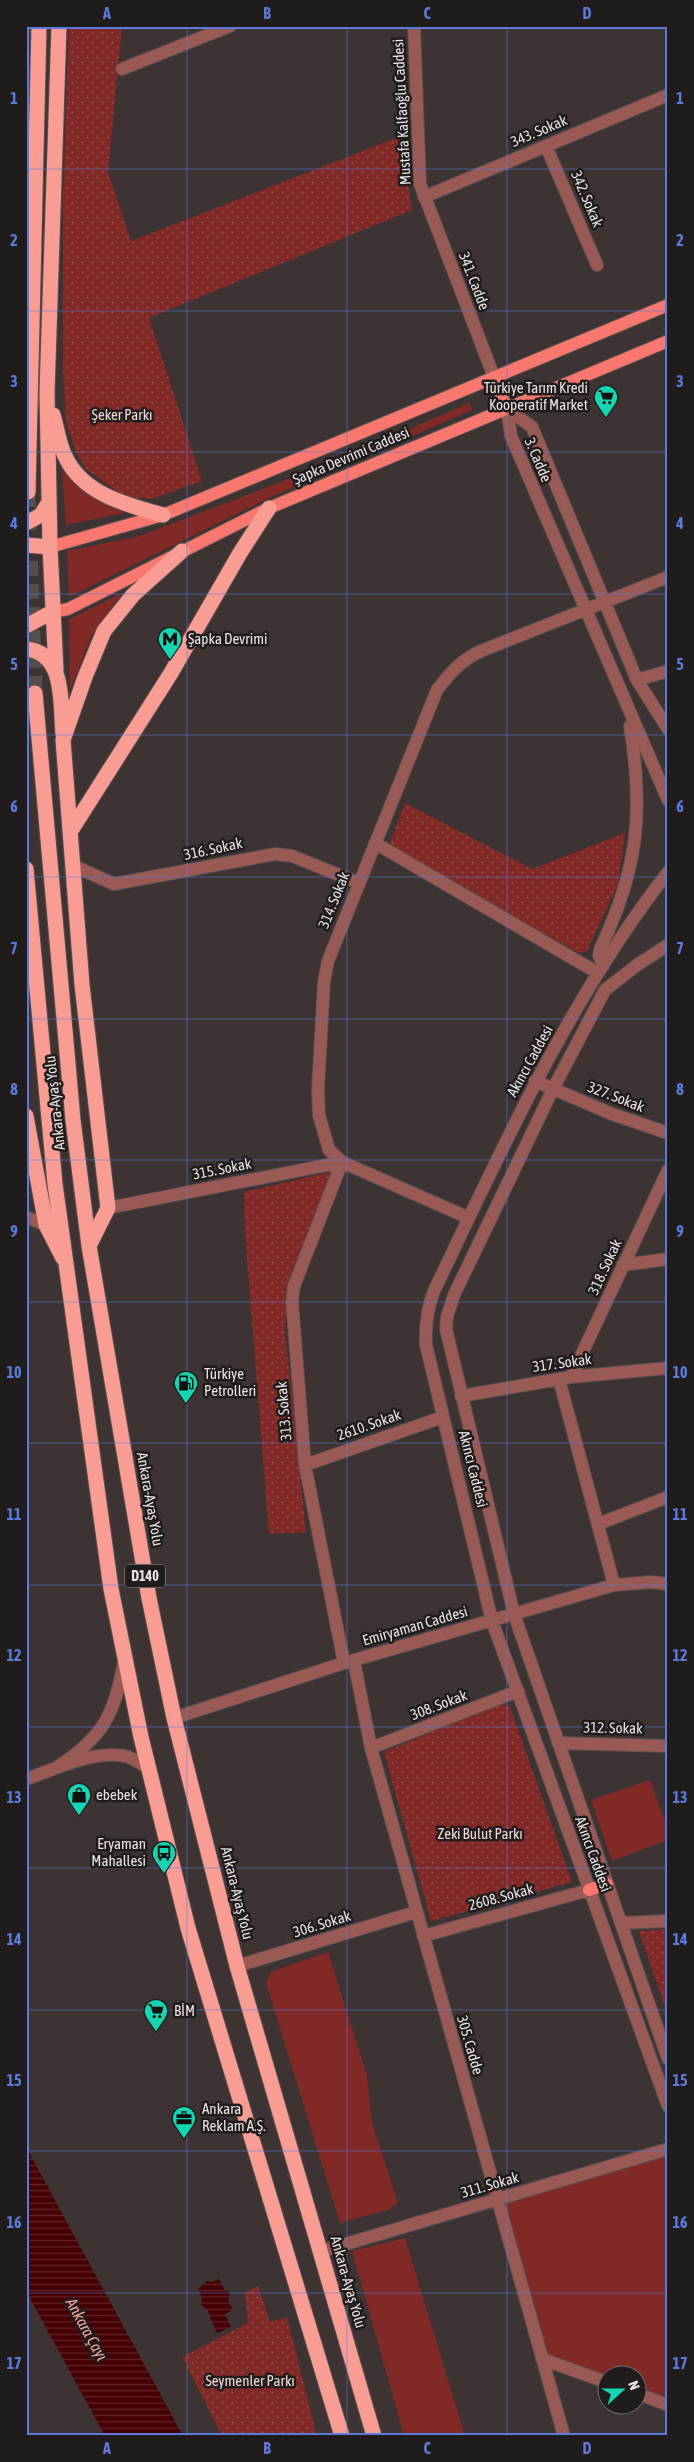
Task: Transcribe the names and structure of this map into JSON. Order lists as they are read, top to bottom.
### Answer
{
  "streets": {
    "highway": ["Ankara-Ayaş Yolu", "D140"],
    "main road": ["Şapka Devrimi Caddesi"],
    "street": [
      "Mustafa Kalfaoğlu Caddesi",
      "343. Sokak",
      "342. Sokak",
      "341. Cadde",
      "3. Cadde",
      "316. Sokak",
      "314. Sokak",
      "Akıncı Caddesi",
      "327. Sokak",
      "315. Sokak",
      "318. Sokak",
      "317. Sokak",
      "313. Sokak",
      "2610. Sokak",
      "Emiryaman Caddesi",
      "308. Sokak",
      "312. Sokak",
      "2608. Sokak",
      "306. Sokak",
      "305. Cadde",
      "311. Sokak"
    ]
  },
  "crossings": [
    ["Mustafa Kalfaoğlu Caddesi", "343. Sokak"],
    ["Mustafa Kalfaoğlu Caddesi", "341. Cadde"],
    ["343. Sokak", "342. Sokak"],
    ["343. Sokak", "341. Cadde"],
    ["341. Cadde", "Şapka Devrimi Caddesi"],
    ["Şapka Devrimi Caddesi", "3. Cadde"],
    ["3. Cadde", "314. Sokak"],
    ["316. Sokak", "314. Sokak"],
    ["314. Sokak", "Akıncı Caddesi"],
    ["314. Sokak", "315. Sokak"],
    ["314. Sokak", "313. Sokak"],
    ["Akıncı Caddesi", "327. Sokak"],
    ["Akıncı Caddesi", "317. Sokak"],
    ["Akıncı Caddesi", "2610. Sokak"],
    ["Akıncı Caddesi", "Emiryaman Caddesi"],
    ["Akıncı Caddesi", "308. Sokak"],
    ["Akıncı Caddesi", "312. Sokak"],
    ["Akıncı Caddesi", "2608. Sokak"],
    ["Ankara-Ayaş Yolu", "Emiryaman Caddesi"],
    ["Ankara-Ayaş Yolu", "306. Sokak"],
    ["Ankara-Ayaş Yolu", "311. Sokak"],
    ["315. Sokak", "313. Sokak"],
    ["318. Sokak", "317. Sokak"],
    ["313. Sokak", "2610. Sokak"],
    ["313. Sokak", "Emiryaman Caddesi"],
    ["313. Sokak", "305. Cadde"],
    ["Emiryaman Caddesi", "305. Cadde"],
    ["308. Sokak", "305. Cadde"],
    ["2608. Sokak", "305. Cadde"],
    ["306. Sokak", "305. Cadde"],
    ["305. Cadde", "311. Sokak"]
  ],
  "water": ["Ankara Çayı"],
  "parks": ["Şeker Parkı", "Zeki Bulut Parkı", "Seymenler Parkı"],
  "places": {
    "supermarket": ["Türkiye Tarım Kredi Kooperatif Market", "BİM"],
    "metro station": ["Şapka Devrimi"],
    "fuel station": ["Türkiye Petrolleri"],
    "shop": ["ebebek"],
    "bus stop": ["Eryaman Mahallesi"],
    "office": ["Ankara Reklam A.Ş."]
  },
  "north": "right",
  "grid": {
    "columns": [
      "A",
      "B",
      "C",
      "D"
    ],
    "rows": [
      "1",
      "2",
      "3",
      "4",
      "5",
      "6",
      "7",
      "8",
      "9",
      "10",
      "11",
      "12",
      "13",
      "14",
      "15",
      "16",
      "17"
    ]
  }
}
